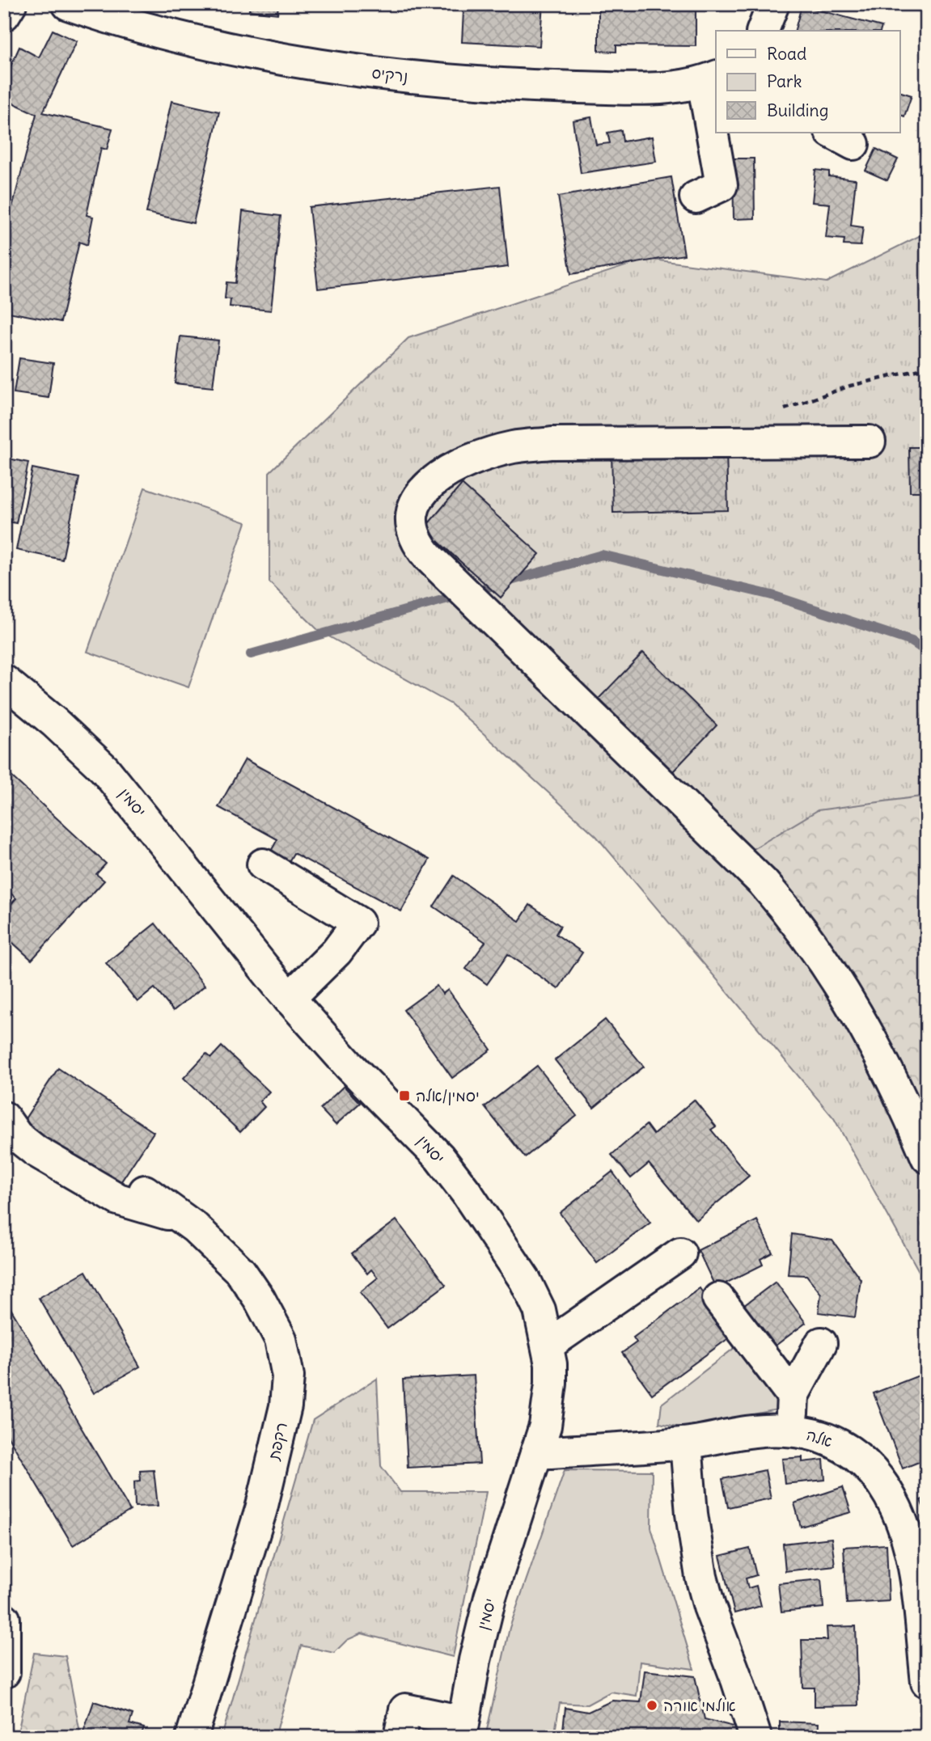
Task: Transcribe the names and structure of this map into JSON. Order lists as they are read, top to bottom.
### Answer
{
  "streets": {
    "street": [
      "נרקיס",
      "יסמין",
      "אלה",
      "רקפת"
    ]
  },
  "crossings": [
    ["יסמין", "אלה"]
  ],
  "places": {
    "transit": ["יסמין/אלה"],
    "other": ["אולמי אורה"]
  },
  "legend": ["Road", "Park", "Building"]
}
